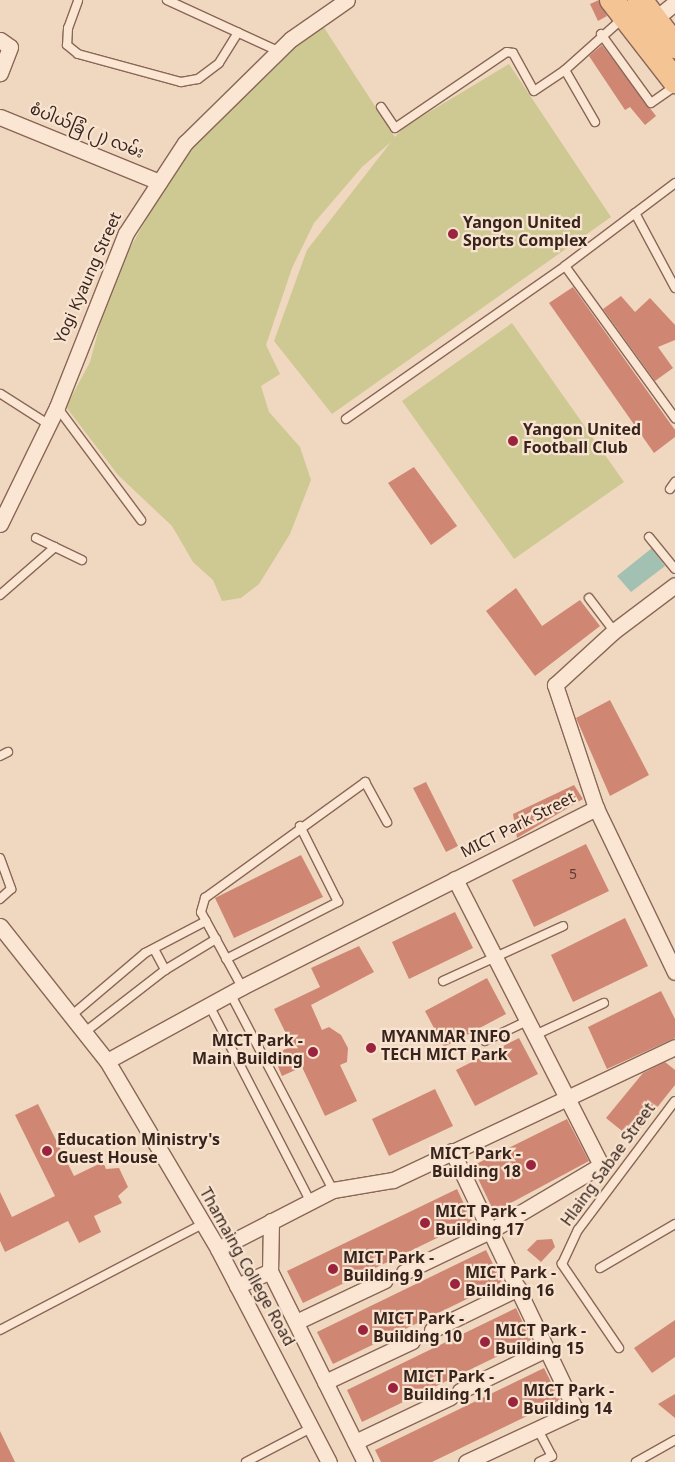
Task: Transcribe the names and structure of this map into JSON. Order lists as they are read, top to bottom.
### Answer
{
  "streets": {
    "street": [
      "စံပါယ်ခြံ (၂) လမ်း",
      "Yogi Kyaung Street",
      "MICT Park Street",
      "Thamaing College Road"
    ],
    "lane": ["Hlaing Sabae Street"]
  },
  "crossings": [
    ["စံပါယ်ခြံ (၂) လမ်း", "Yogi Kyaung Street"],
    ["MICT Park Street", "Thamaing College Road"]
  ],
  "places": [
    "Yangon United Sports Complex",
    "Yangon United Football Club",
    "MYANMAR INFO TECH MICT Park",
    "MICT Park - Main Building",
    "Education Ministry's Guest House",
    "MICT Park - Building 18",
    "MICT Park - Building 17",
    "MICT Park - Building 9",
    "MICT Park - Building 16",
    "MICT Park - Building 10",
    "MICT Park - Building 15",
    "MICT Park - Building 11",
    "MICT Park - Building 14"
  ],
  "house_numbers": ["5"]
}
